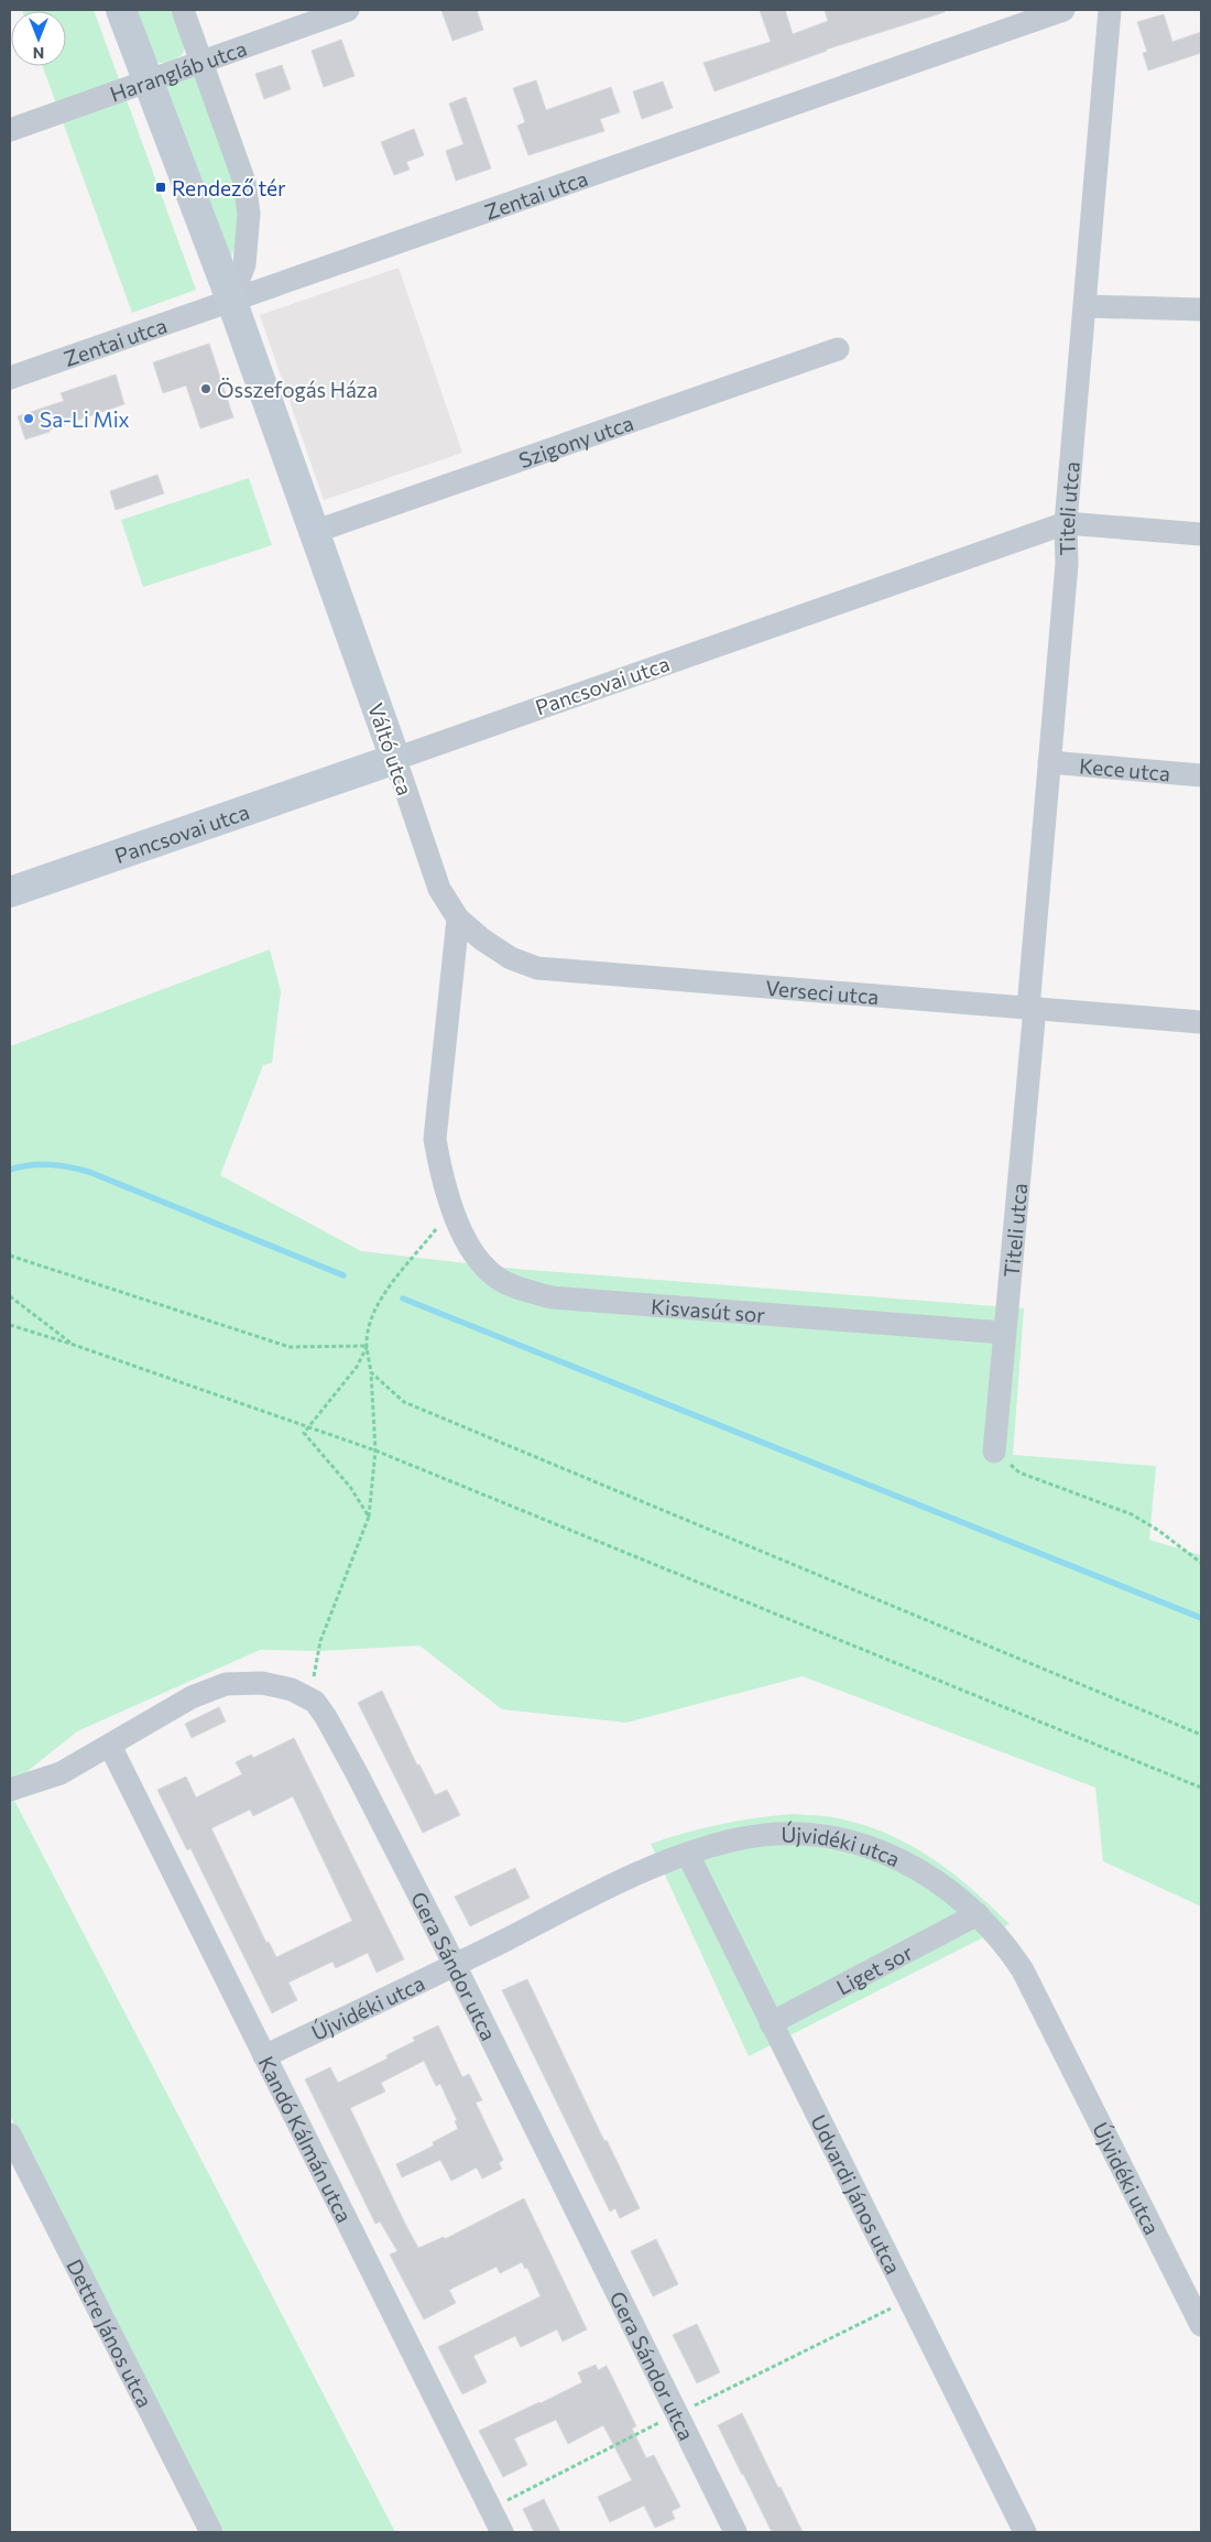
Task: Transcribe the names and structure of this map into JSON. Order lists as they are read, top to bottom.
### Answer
{
  "streets": {
    "street": [
      "Harangláb utca",
      "Zentai utca",
      "Szigony utca",
      "Titeli utca",
      "Pancsovai utca",
      "Váltó utca",
      "Kece utca",
      "Verseci utca",
      "Kisvasút sor",
      "Újvidéki utca",
      "Gera Sándor utca",
      "Liget sor",
      "Kandó Kálmán utca",
      "Udvardi János utca",
      "Dettre János utca"
    ]
  },
  "crossings": [
    ["Zentai utca", "Váltó utca"],
    ["Szigony utca", "Váltó utca"],
    ["Titeli utca", "Pancsovai utca"],
    ["Titeli utca", "Kece utca"],
    ["Titeli utca", "Verseci utca"],
    ["Titeli utca", "Kisvasút sor"],
    ["Pancsovai utca", "Váltó utca"],
    ["Váltó utca", "Verseci utca"],
    ["Újvidéki utca", "Gera Sándor utca"],
    ["Újvidéki utca", "Liget sor"],
    ["Újvidéki utca", "Kandó Kálmán utca"],
    ["Újvidéki utca", "Udvardi János utca"],
    ["Gera Sándor utca", "Kandó Kálmán utca"],
    ["Liget sor", "Udvardi János utca"]
  ],
  "places": {
    "transit": ["Rendező tér"],
    "other": ["Összefogás Háza", "Sa-Li Mix"]
  },
  "north": "bottom"
}
